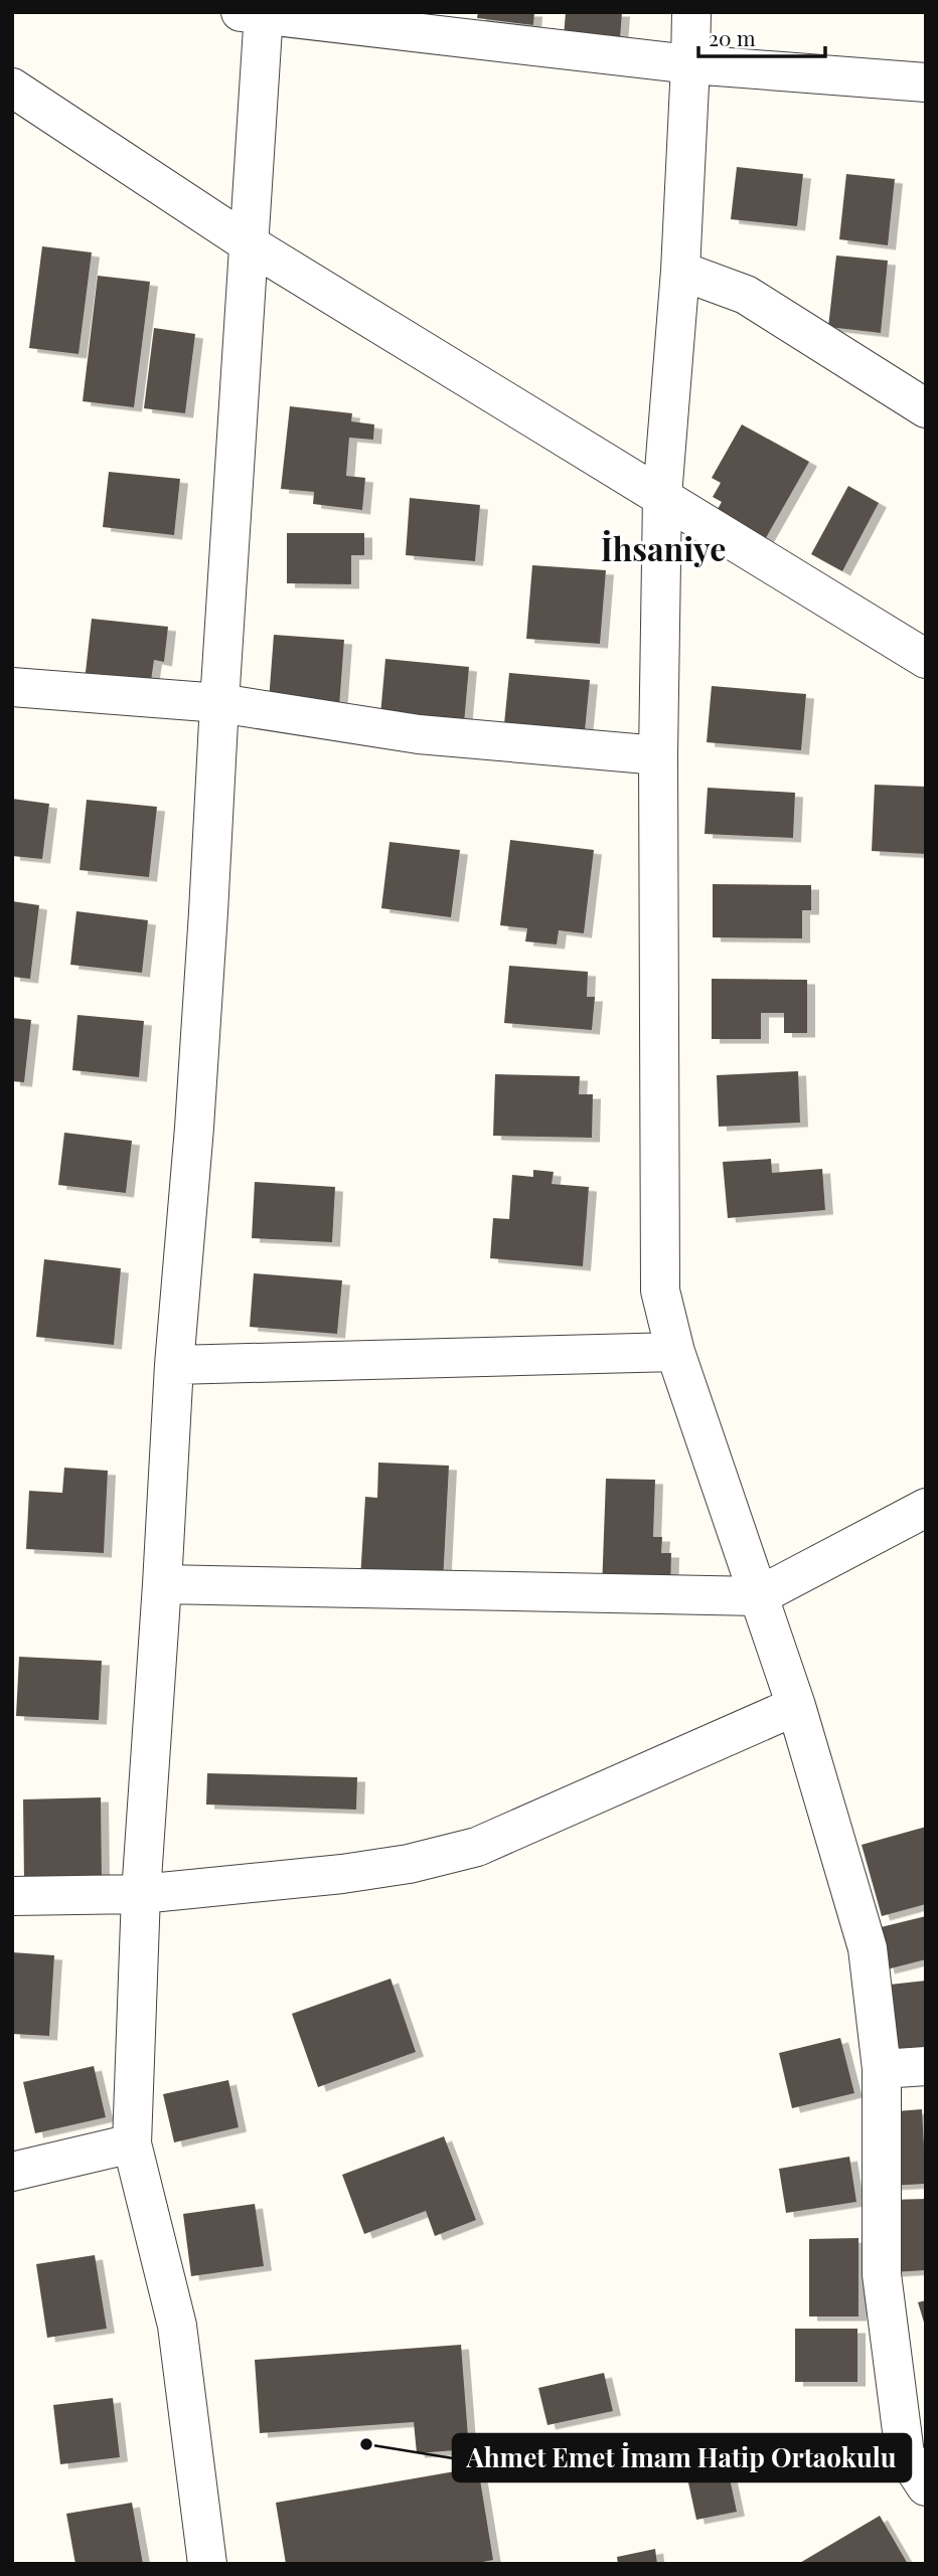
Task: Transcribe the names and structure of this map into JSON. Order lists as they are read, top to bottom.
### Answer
{
  "districts": ["İhsaniye"],
  "places": ["Ahmet Emet İmam Hatip Ortaokulu"],
  "scale_bar": "20 m"
}
